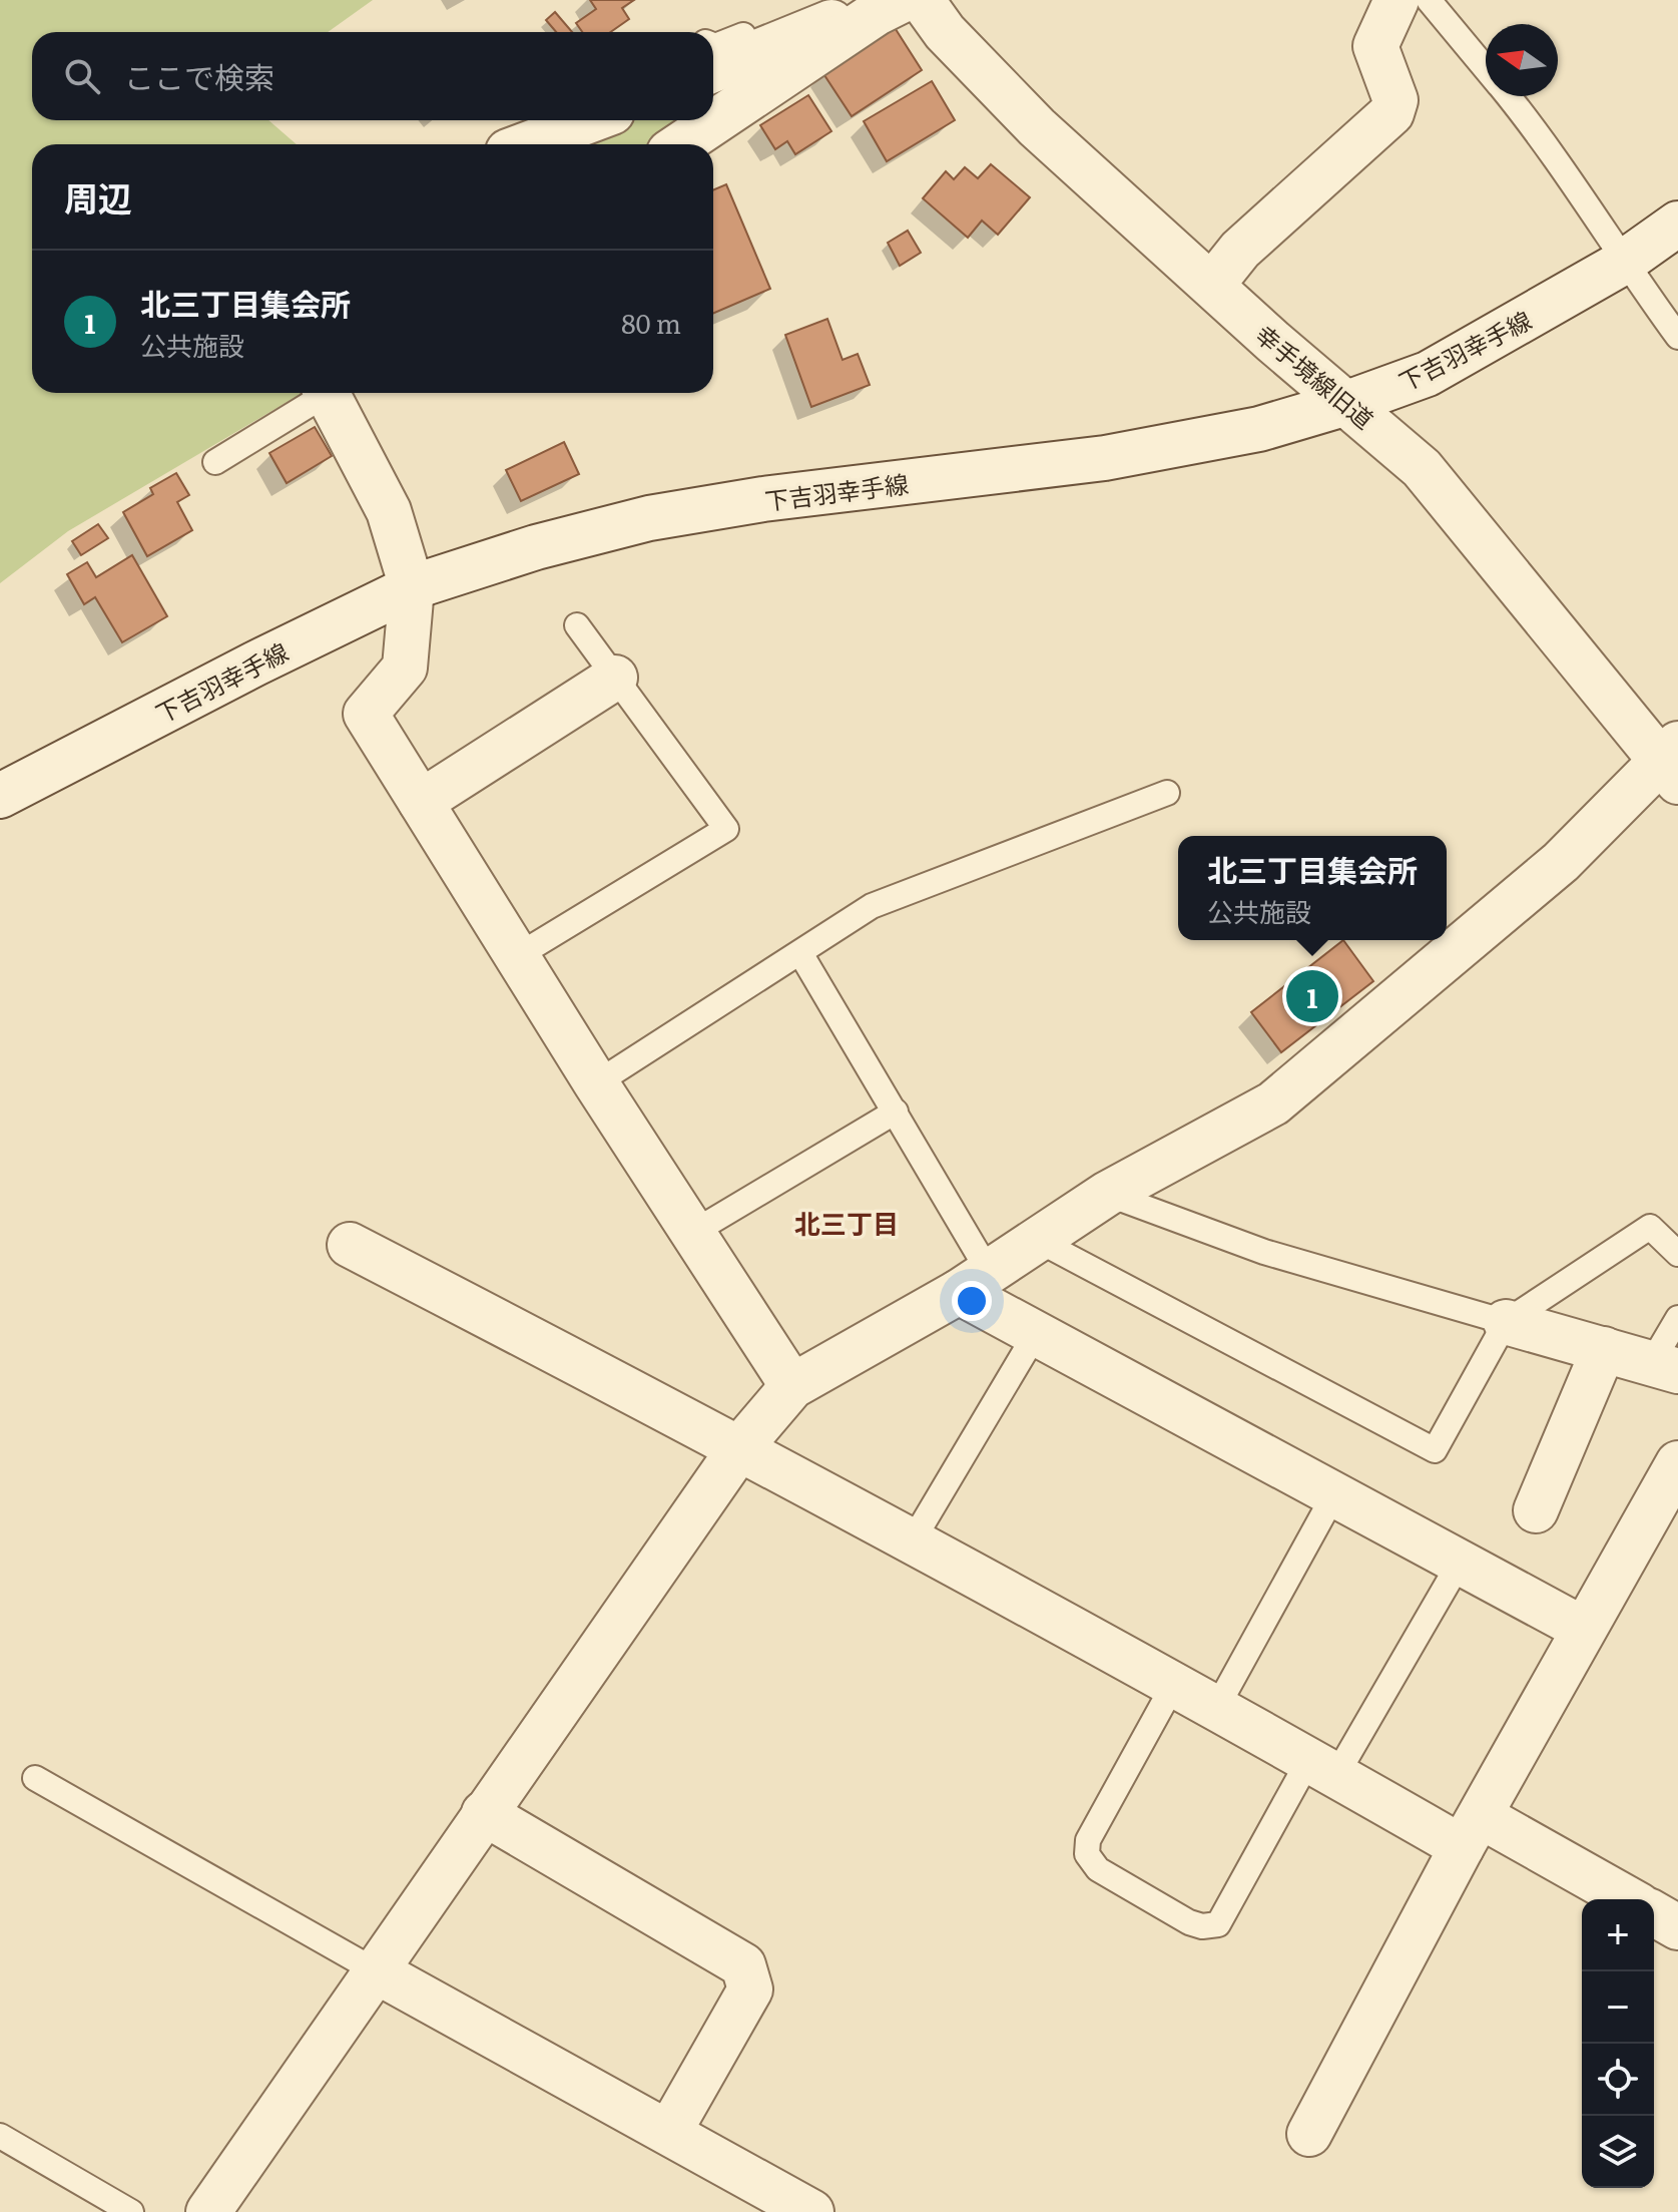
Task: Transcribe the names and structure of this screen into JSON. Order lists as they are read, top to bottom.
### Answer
{
  "streets": {
    "street": ["下吉羽幸手線", "幸手境線旧道"]
  },
  "crossings": [
    ["下吉羽幸手線", "幸手境線旧道"]
  ],
  "districts": ["北三丁目"],
  "north": "left",
  "page": {
    "search": "ここで検索",
    "heading": "周辺",
    "list": [
      {
        "mark": "1",
        "name": "北三丁目集会所",
        "note": "公共施設",
        "value": "80 m"
      }
    ],
    "popup": ["北三丁目集会所", "公共施設"],
    "pins": "1",
    "map_buttons": ["+", "−"]
  }
}
